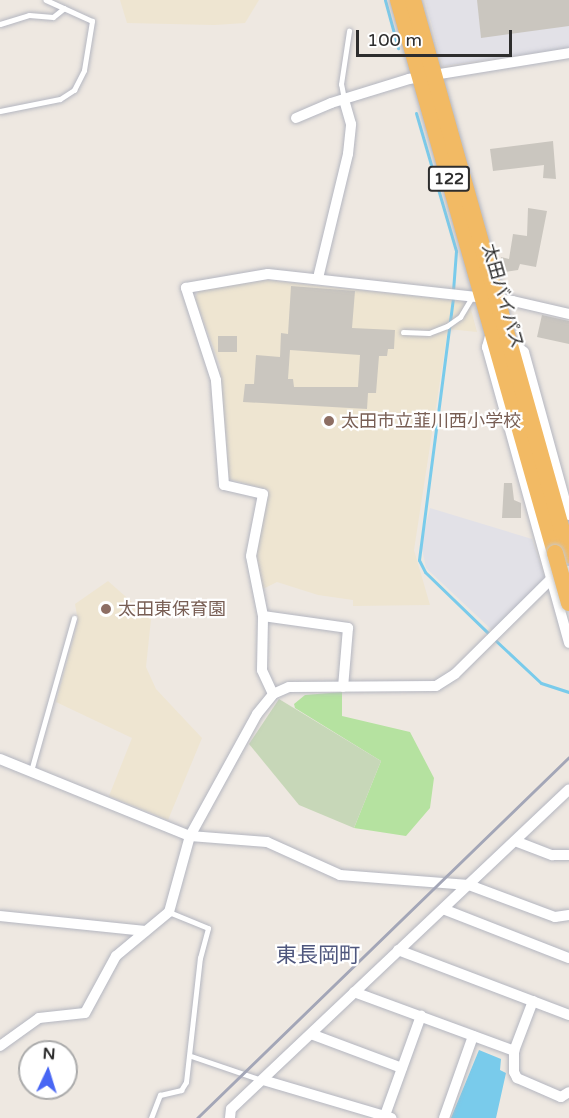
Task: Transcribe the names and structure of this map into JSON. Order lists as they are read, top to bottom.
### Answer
{
  "streets": {
    "highway": ["122", "太田バイパス"]
  },
  "districts": ["東長岡町"],
  "places": ["太田市立韮川西小学校", "太田東保育園"],
  "scale_bar": "100 m",
  "north": "top"
}
